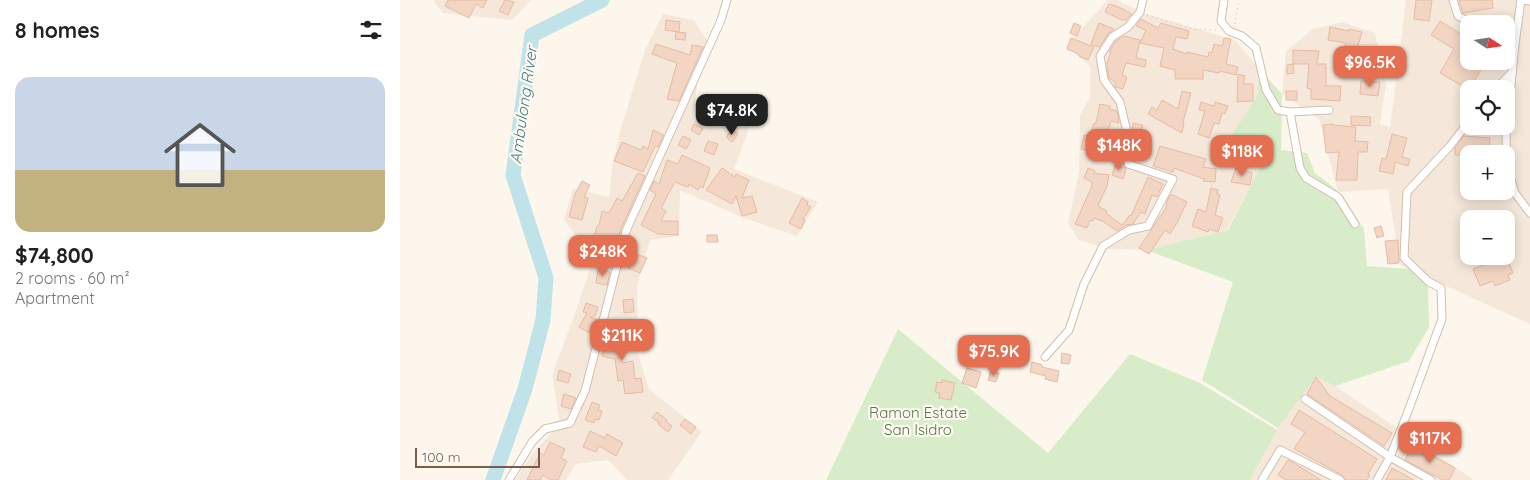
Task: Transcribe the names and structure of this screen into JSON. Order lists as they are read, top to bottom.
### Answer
{
  "water": ["Ambulong River"],
  "parks": ["Ramon Estate San Isidro"],
  "scale_bar": "100 m",
  "north": "right",
  "page": {
    "heading": "8 homes",
    "map_buttons": ["+", "−"],
    "price": [
      "$96.5K",
      "$74.8K",
      "$148K",
      "$118K",
      "$248K",
      "$211K",
      "$75.9K",
      "$117K"
    ],
    "list": [
      {
        "name": "$74,800",
        "note": "2 rooms · 60 m² · Apartment"
      }
    ],
    "scale": "100 m"
  }
}
